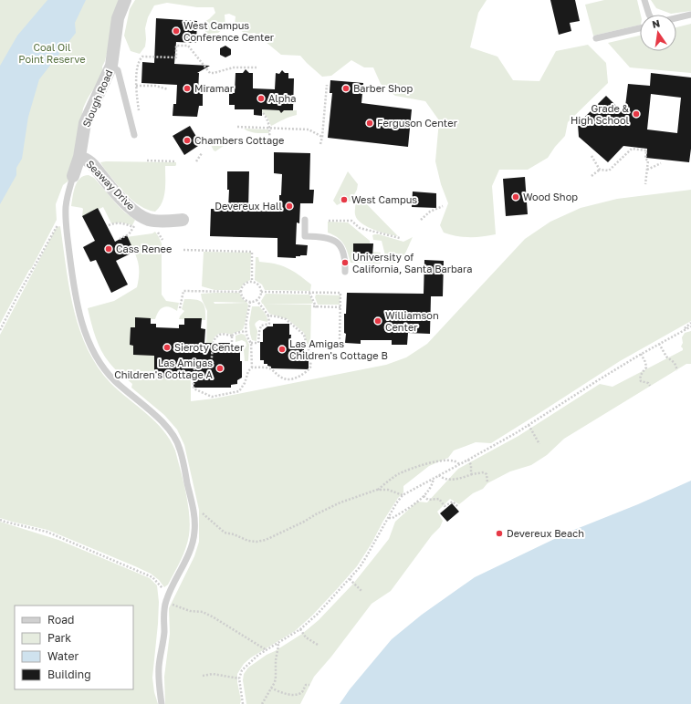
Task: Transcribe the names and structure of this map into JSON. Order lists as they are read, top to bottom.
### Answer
{
  "streets": {
    "street": ["Slough Road", "Seaway Drive"]
  },
  "crossings": [
    ["Slough Road", "Seaway Drive"]
  ],
  "parks": ["Coal Oil Point Reserve"],
  "places": [
    "West Campus Conference Center",
    "Miramar",
    "Barber Shop",
    "Alpha",
    "Grade & High School",
    "Ferguson Center",
    "Chambers Cottage",
    "Wood Shop",
    "West Campus",
    "Devereux Hall",
    "Cass Renee",
    "University of California, Santa Barbara",
    "Williamson Center",
    "Sieroty Center",
    "Las Amigas Children's Cottage B",
    "Las Amigas Children's Cottage A",
    "Devereux Beach"
  ],
  "legend": [
    "Road",
    "Park",
    "Water",
    "Building"
  ],
  "north": "top"
}
